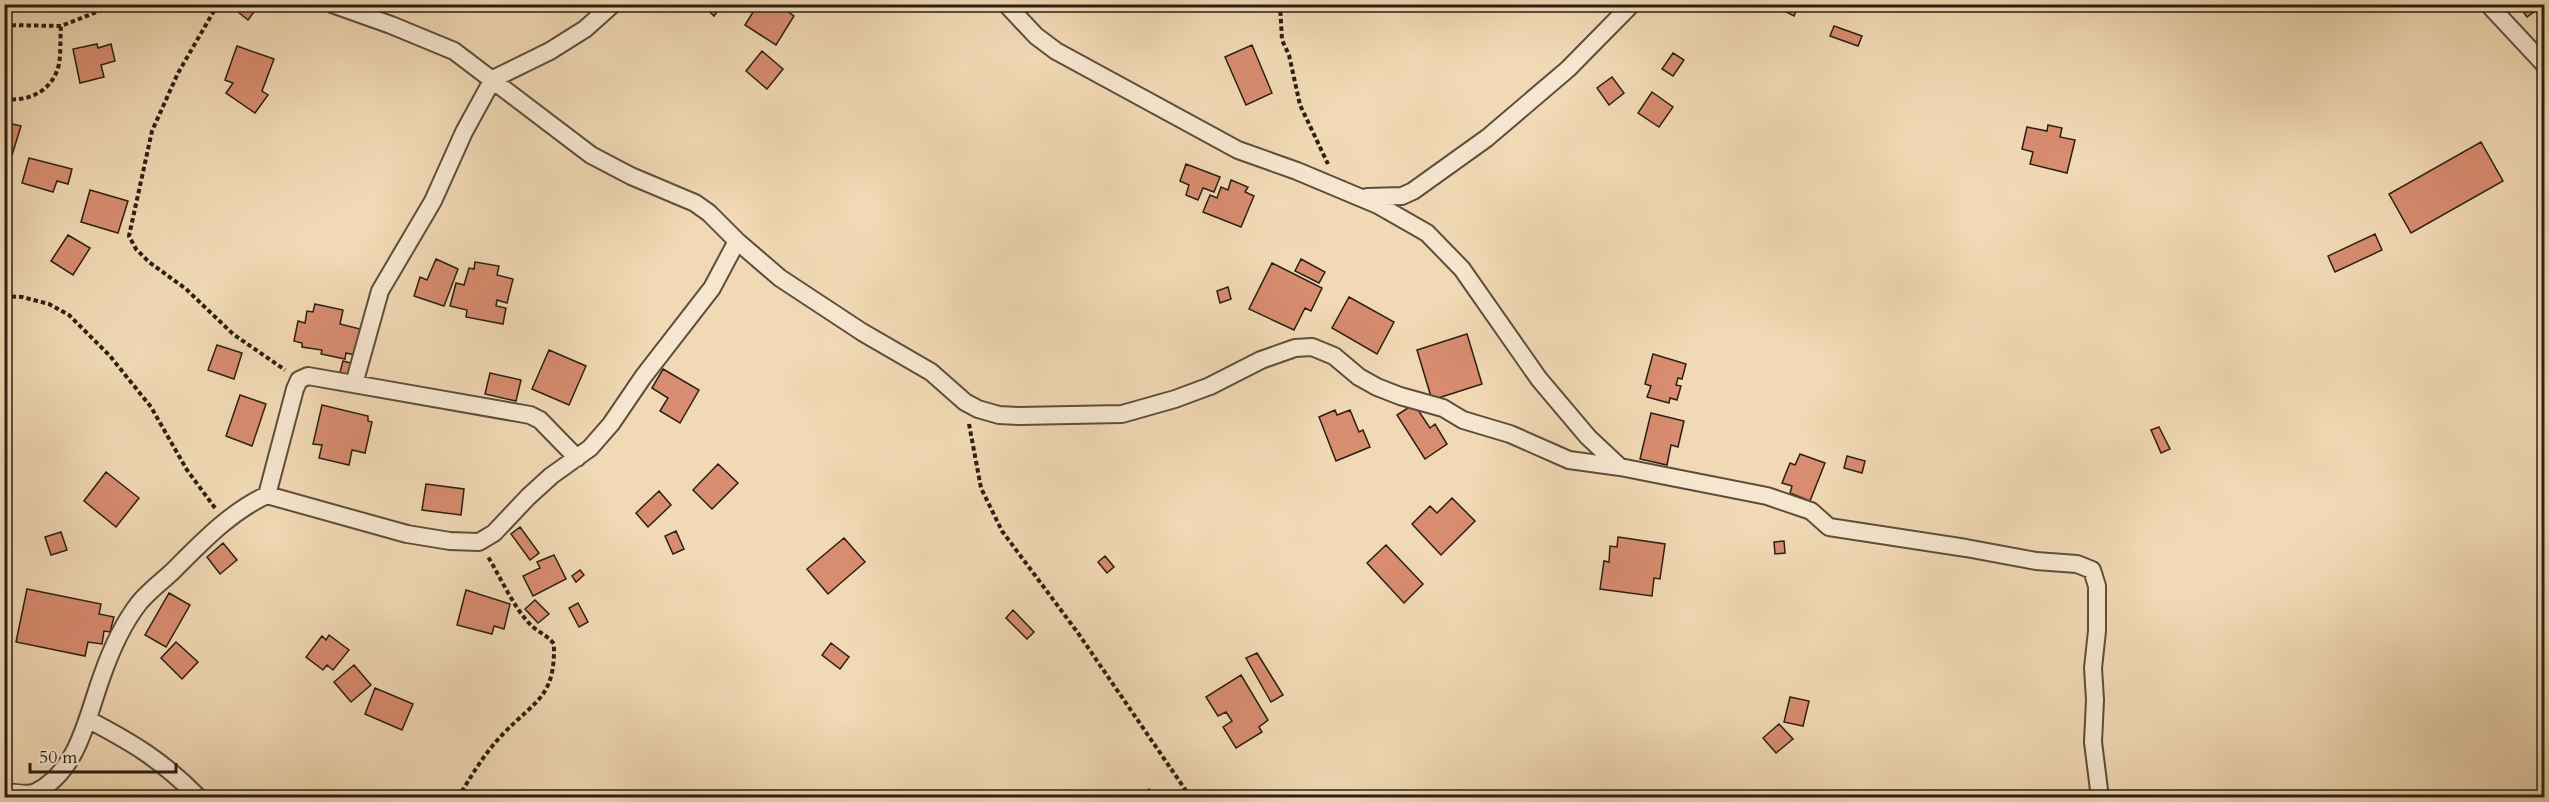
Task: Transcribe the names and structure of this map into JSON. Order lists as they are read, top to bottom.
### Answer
{
  "scale_bar": "50 m"
}
